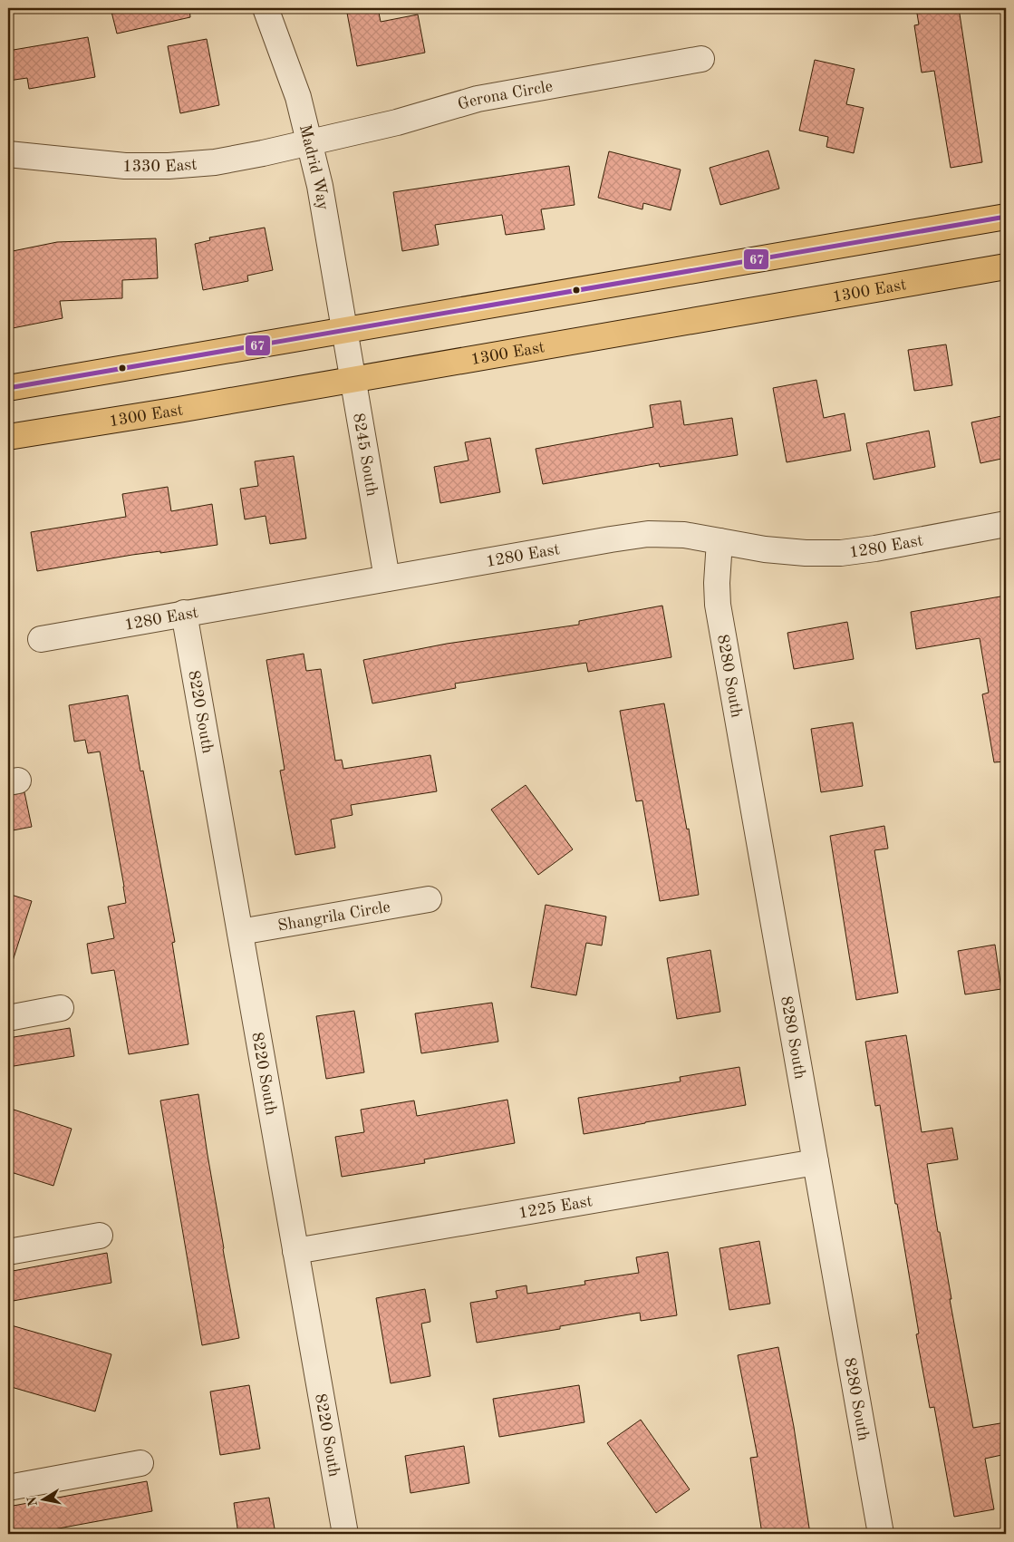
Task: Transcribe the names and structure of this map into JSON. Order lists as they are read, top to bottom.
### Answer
{
  "streets": {
    "main road": ["1300 East"],
    "street": [
      "Gerona Circle",
      "1330 East",
      "Madrid Way",
      "8245 South",
      "1280 East",
      "8280 South",
      "8220 South",
      "Shangrila Circle",
      "1225 East"
    ]
  },
  "crossings": [
    ["Gerona Circle", "1330 East"],
    ["Gerona Circle", "Madrid Way"],
    ["1330 East", "Madrid Way"],
    ["Madrid Way", "8245 South"],
    ["1300 East", "8245 South"],
    ["8245 South", "1280 East"],
    ["1280 East", "8280 South"],
    ["1280 East", "8220 South"],
    ["8280 South", "1225 East"],
    ["8220 South", "Shangrila Circle"],
    ["8220 South", "1225 East"]
  ],
  "lines": ["transit line 67"],
  "north": "left"
}
